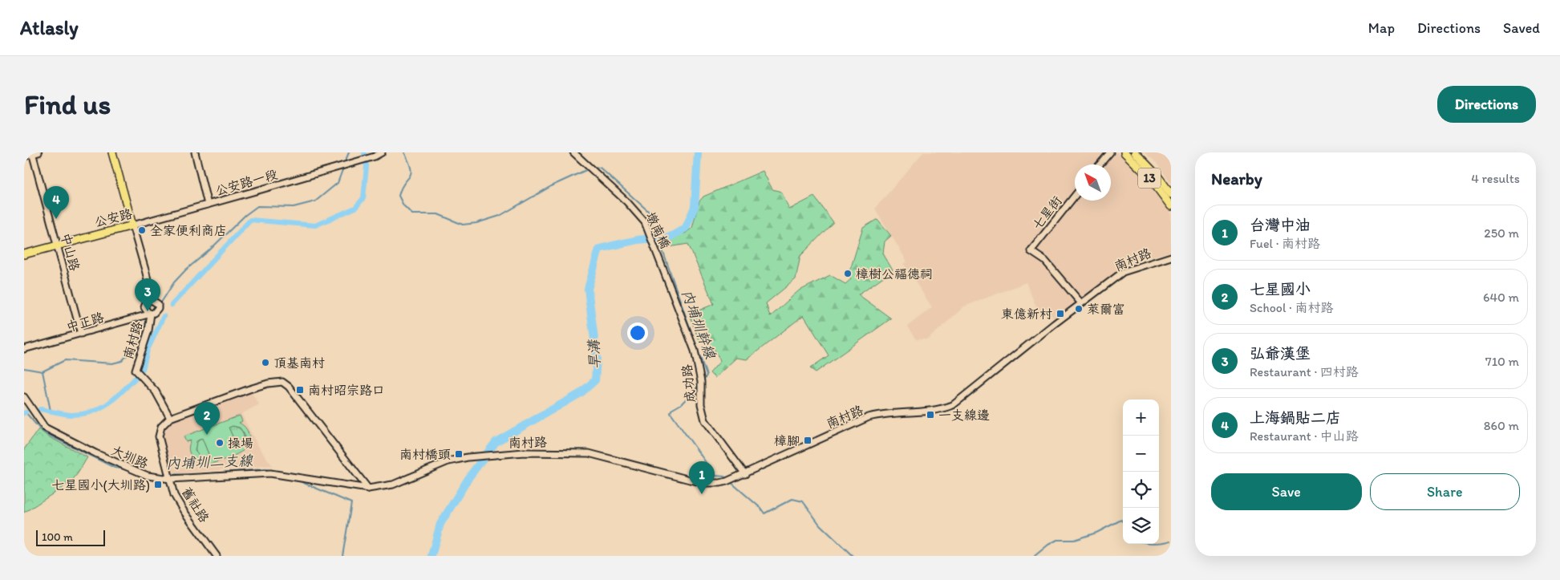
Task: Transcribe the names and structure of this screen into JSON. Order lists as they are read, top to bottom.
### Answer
{
  "streets": {
    "main road": ["13", "公安路"],
    "street": [
      "公安路一段",
      "七星街",
      "墩南橋",
      "中山路",
      "南村路",
      "中正路",
      "成功路",
      "大圳路",
      "舊社路"
    ]
  },
  "crossings": [
    ["公安路一段", "公安路"],
    ["七星街", "南村路"],
    ["公安路", "中山路"],
    ["墩南橋", "成功路"],
    ["中山路", "中正路"],
    ["南村路", "中正路"],
    ["南村路", "成功路"],
    ["南村路", "大圳路"],
    ["南村路", "舊社路"],
    ["大圳路", "舊社路"]
  ],
  "water": ["內埔圳幹線", "旱溝", "內埔圳二支線"],
  "places": {
    "other": [
      "全家便利商店",
      "樟樹公福德祠",
      "萊爾富",
      "頂基南村",
      "操場"
    ],
    "transit": [
      "東億新村",
      "南村昭宗路口",
      "一支線邊",
      "樟腳",
      "南村橋頭",
      "七星國小(大圳路)"
    ]
  },
  "scale_bar": "100 m",
  "north": "top left",
  "page": {
    "header": "Atlasly",
    "nav": ["Map", "Directions", "Saved"],
    "buttons": [
      "Directions",
      ["Save", "Share"]
    ],
    "title": "Find us",
    "heading": ["Nearby", "4 results"],
    "pins": [
      "4",
      "3",
      "2",
      "1"
    ],
    "list": [
      {
        "mark": "1",
        "name": "台灣中油",
        "note": "Fuel · 南村路",
        "value": "250 m"
      },
      {
        "mark": "2",
        "name": "七星國小",
        "note": "School · 南村路",
        "value": "640 m"
      },
      {
        "mark": "3",
        "name": "弘爺漢堡",
        "note": "Restaurant · 四村路",
        "value": "710 m"
      },
      {
        "mark": "4",
        "name": "上海鍋貼二店",
        "note": "Restaurant · 中山路",
        "value": "860 m"
      }
    ],
    "map_buttons": ["+", "−"],
    "scale": "100 m"
  }
}
